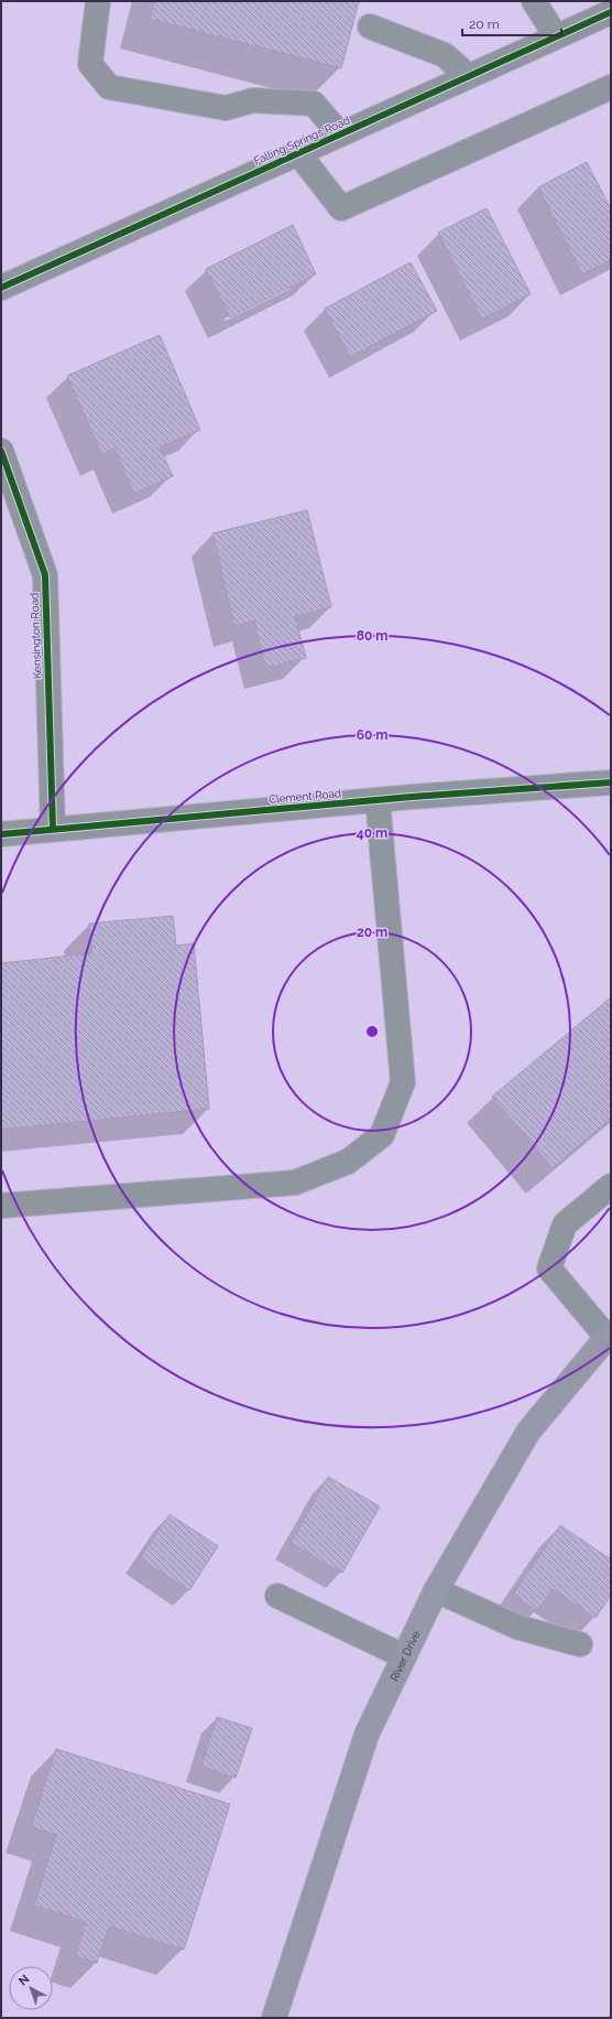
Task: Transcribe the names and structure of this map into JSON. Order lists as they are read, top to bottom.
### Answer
{
  "streets": {
    "main road": ["River Drive"],
    "street": ["Falling Springs Road", "Kensington Road", "Clement Road"]
  },
  "crossings": [
    ["Kensington Road", "Clement Road"]
  ],
  "scale_bar": "20 m",
  "north": "top left",
  "rings": [
    "80 m",
    "60 m",
    "40 m",
    "20 m"
  ]
}
